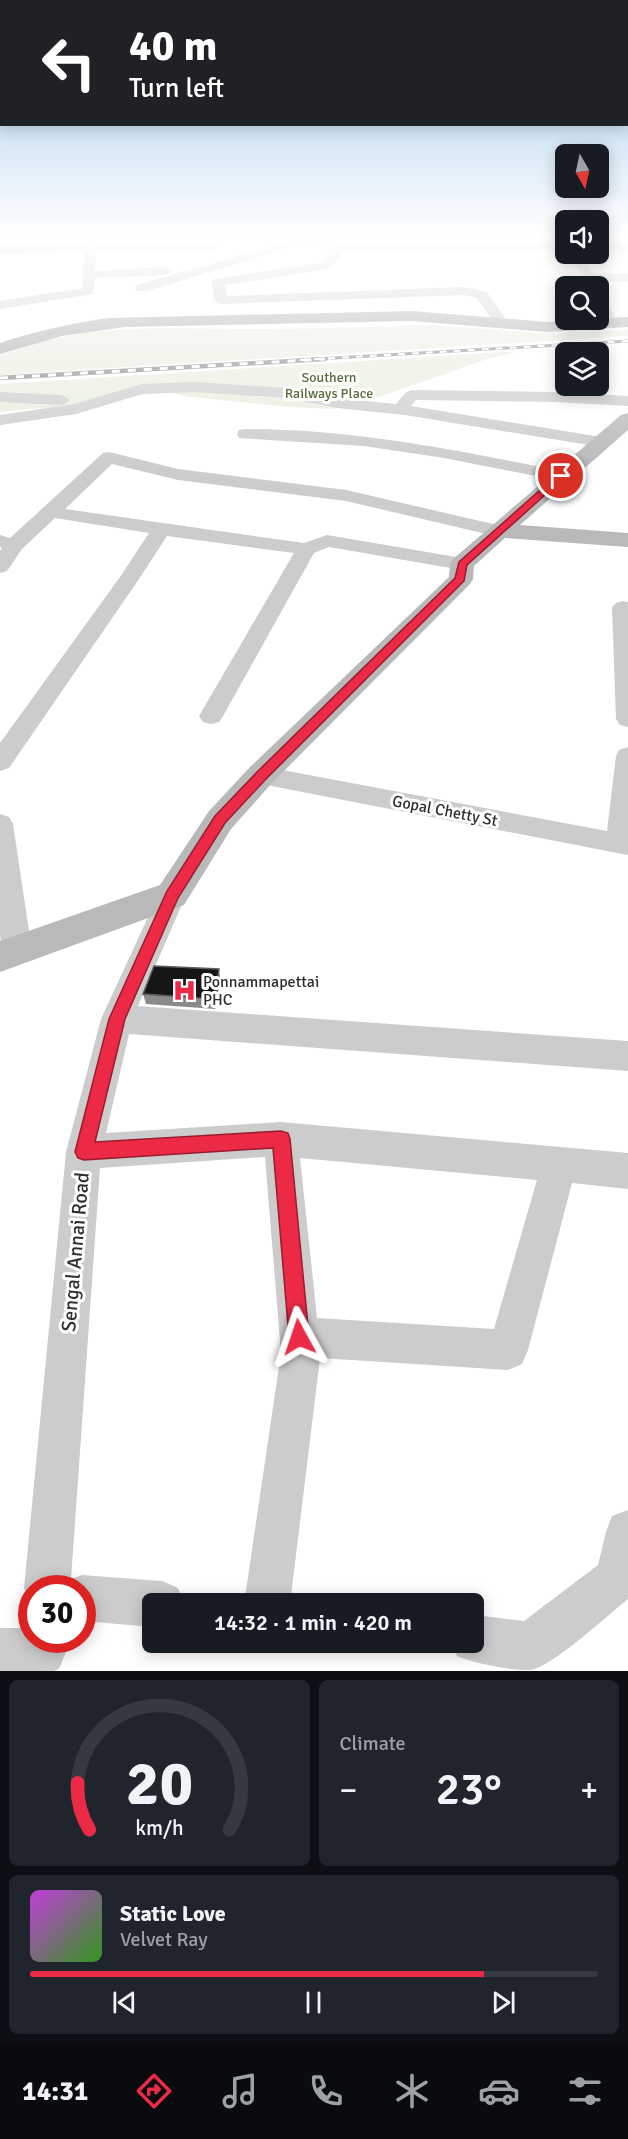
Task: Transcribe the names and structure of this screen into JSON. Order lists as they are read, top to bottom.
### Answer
{
  "streets": {
    "street": ["Gopal Chetty St", "Sengal Annai Road"]
  },
  "parks": ["Southern Railways Place"],
  "places": {
    "hospital": ["Ponnammapettai PHC"]
  },
  "north": "bottom",
  "page": {
    "turn": ["40 m", "Turn left"],
    "limit": "30",
    "trip": "14:32 · 1 min · 420 m",
    "tile": "Climate",
    "heat": ["−", "23°", "+"],
    "song": ["Static Love", "Velvet Ray"],
    "tabs": "14:31",
    "gauge": ["20", "km/h"]
  }
}
